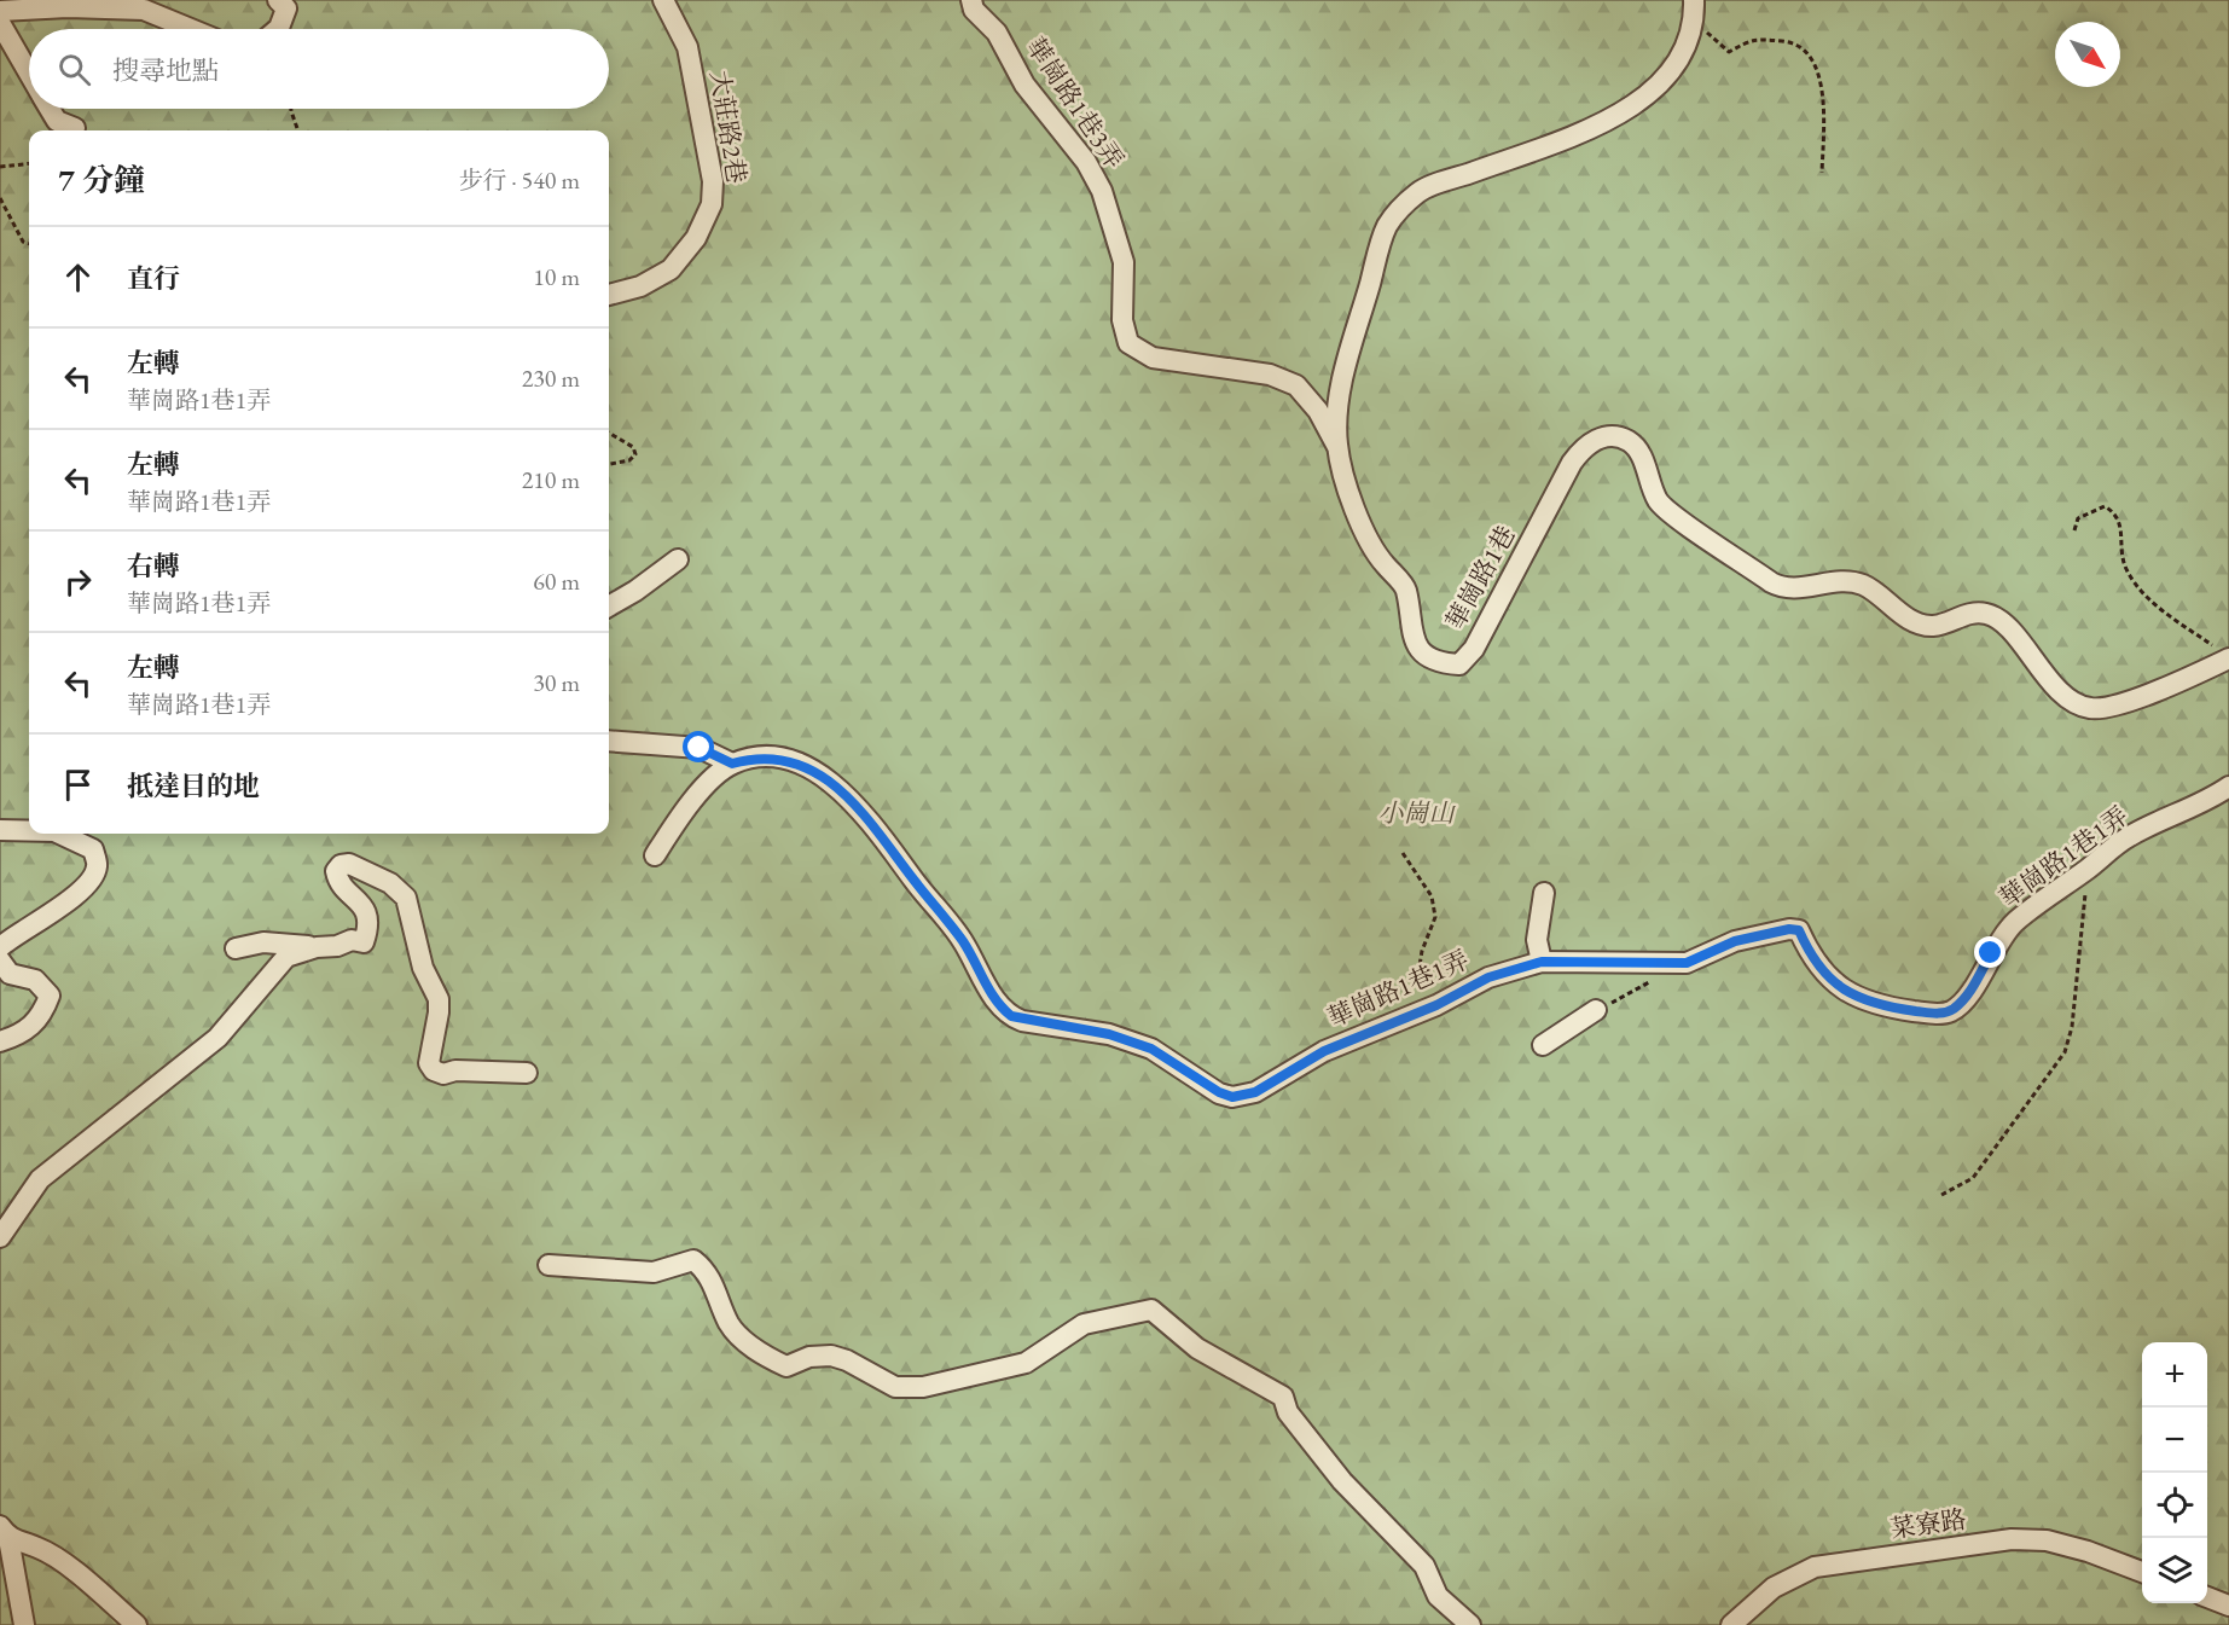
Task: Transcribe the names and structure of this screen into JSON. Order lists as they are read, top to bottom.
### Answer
{
  "streets": {
    "street": [
      "華崗路1巷3弄",
      "大莊路2巷",
      "華崗路1巷",
      "華崗路1巷1弄",
      "菜寮路"
    ]
  },
  "crossings": [
    ["華崗路1巷3弄", "華崗路1巷"]
  ],
  "parks": ["小崗山"],
  "north": "bottom right",
  "page": {
    "search": "搜尋地點",
    "heading": ["7 分鐘", "步行 · 540 m"],
    "list": [
      ["直行", "10 m"],
      ["左轉", "華崗路1巷1弄", "230 m"],
      ["左轉", "華崗路1巷1弄", "210 m"],
      ["右轉", "華崗路1巷1弄", "60 m"],
      ["左轉", "華崗路1巷1弄", "30 m"],
      "抵達目的地"
    ],
    "map_buttons": ["+", "−"]
  }
}
